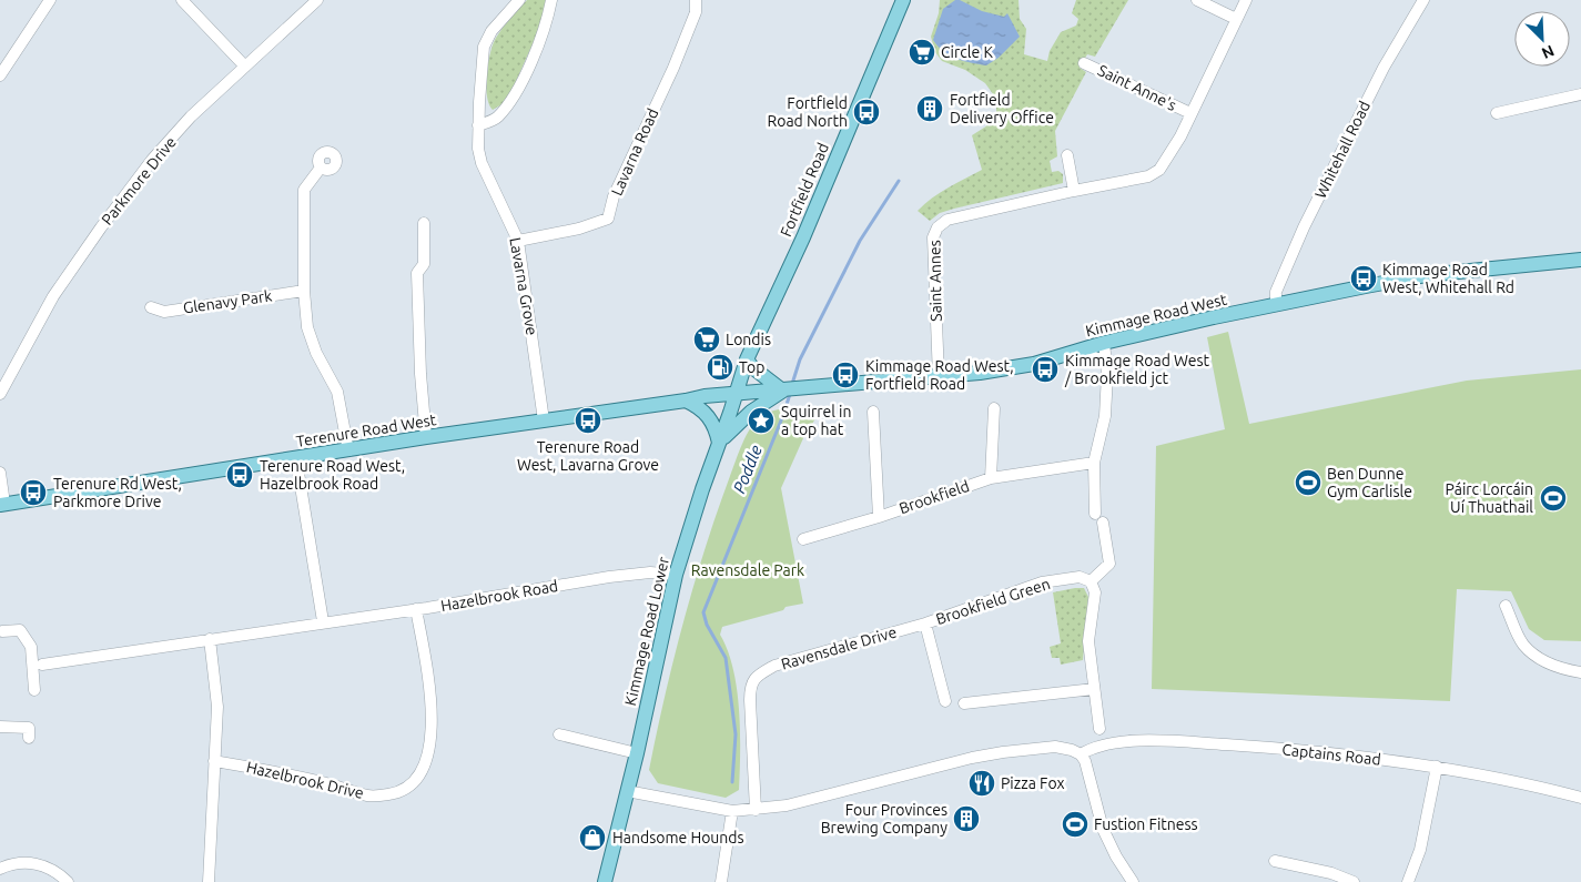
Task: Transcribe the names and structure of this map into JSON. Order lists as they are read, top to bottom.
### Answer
{
  "streets": {
    "main road": [
      "Fortfield Road",
      "Kimmage Road West",
      "Terenure Road West",
      "Kimmage Road Lower"
    ],
    "street": [
      "Saint Anne's",
      "Whitehall Road",
      "Lavarna Road",
      "Parkmore Drive",
      "Saint Annes",
      "Lavarna Grove",
      "Glenavy Park",
      "Brookfield",
      "Hazelbrook Road",
      "Brookfield Green",
      "Ravensdale Drive",
      "Captains Road",
      "Hazelbrook Drive"
    ]
  },
  "crossings": [
    ["Saint Anne's", "Saint Annes"],
    ["Whitehall Road", "Kimmage Road West"],
    ["Lavarna Road", "Lavarna Grove"],
    ["Fortfield Road", "Kimmage Road West"],
    ["Fortfield Road", "Terenure Road West"],
    ["Fortfield Road", "Kimmage Road Lower"],
    ["Saint Annes", "Kimmage Road West"],
    ["Lavarna Grove", "Terenure Road West"],
    ["Kimmage Road West", "Terenure Road West"],
    ["Kimmage Road West", "Kimmage Road Lower"],
    ["Terenure Road West", "Kimmage Road Lower"],
    ["Hazelbrook Road", "Kimmage Road Lower"],
    ["Hazelbrook Road", "Hazelbrook Drive"],
    ["Brookfield Green", "Ravensdale Drive"]
  ],
  "water": ["Poddle"],
  "parks": ["Ravensdale Park"],
  "places": {
    "supermarket": ["Circle K", "Londis"],
    "building": ["Fortfield Delivery Office", "Four Provinces Brewing Company"],
    "bus stop": [
      "Fortfield Road North",
      "Kimmage Road West, Whitehall Rd",
      "Kimmage Road West / Brookfield jct",
      "Kimmage Road West, Fortfield Road",
      "Terenure Road West, Lavarna Grove",
      "Terenure Road West, Hazelbrook Road",
      "Terenure Rd West, Parkmore Drive"
    ],
    "fuel station": ["Top"],
    "place": ["Squirrel in a top hat"],
    "sports": ["Ben Dunne Gym Carlisle", "Páirc Lorcáin Uí Thuathail", "Fustion Fitness"],
    "restaurant": ["Pizza Fox"],
    "shop": ["Handsome Hounds"]
  },
  "north": "bottom right"
}
